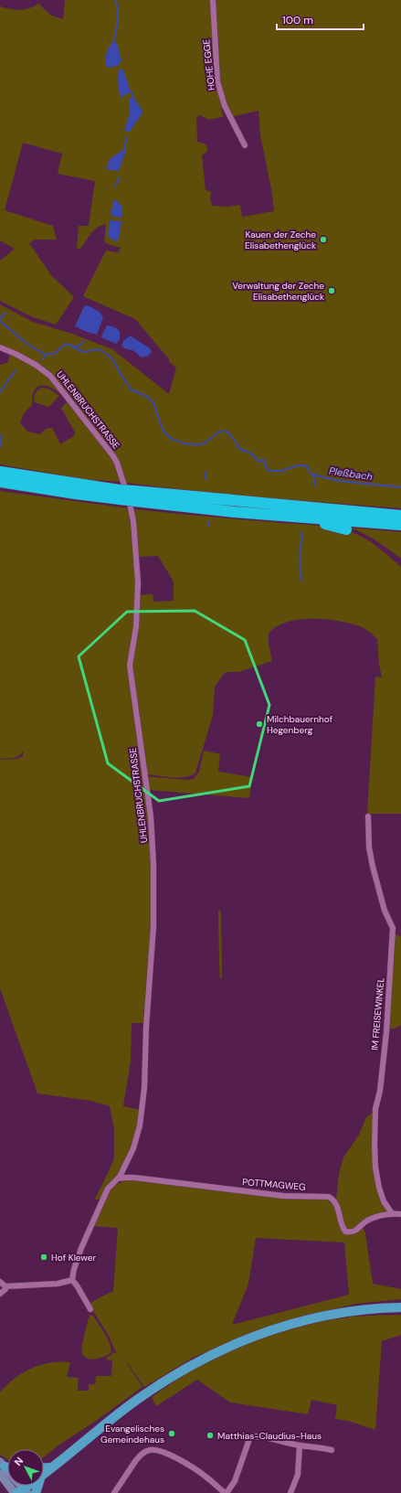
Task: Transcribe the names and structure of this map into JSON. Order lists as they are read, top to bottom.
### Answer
{
  "streets": {
    "street": [
      "HOHE EGGE",
      "UHLENBRUCHSTRASSE",
      "IM FREISEWINKEL",
      "POTTMAGWEG"
    ]
  },
  "crossings": [
    ["UHLENBRUCHSTRASSE", "POTTMAGWEG"],
    ["IM FREISEWINKEL", "POTTMAGWEG"]
  ],
  "water": ["Pleßbach"],
  "places": [
    "Kauen der Zeche Elisabethenglück",
    "Verwaltung der Zeche Elisabethenglück",
    "Milchbauernhof Hegenberg",
    "Hof Klewer",
    "Evangelisches Gemeindehaus",
    "Matthias-Claudius-Haus"
  ],
  "scale_bar": "100 m",
  "north": "top left"
}
